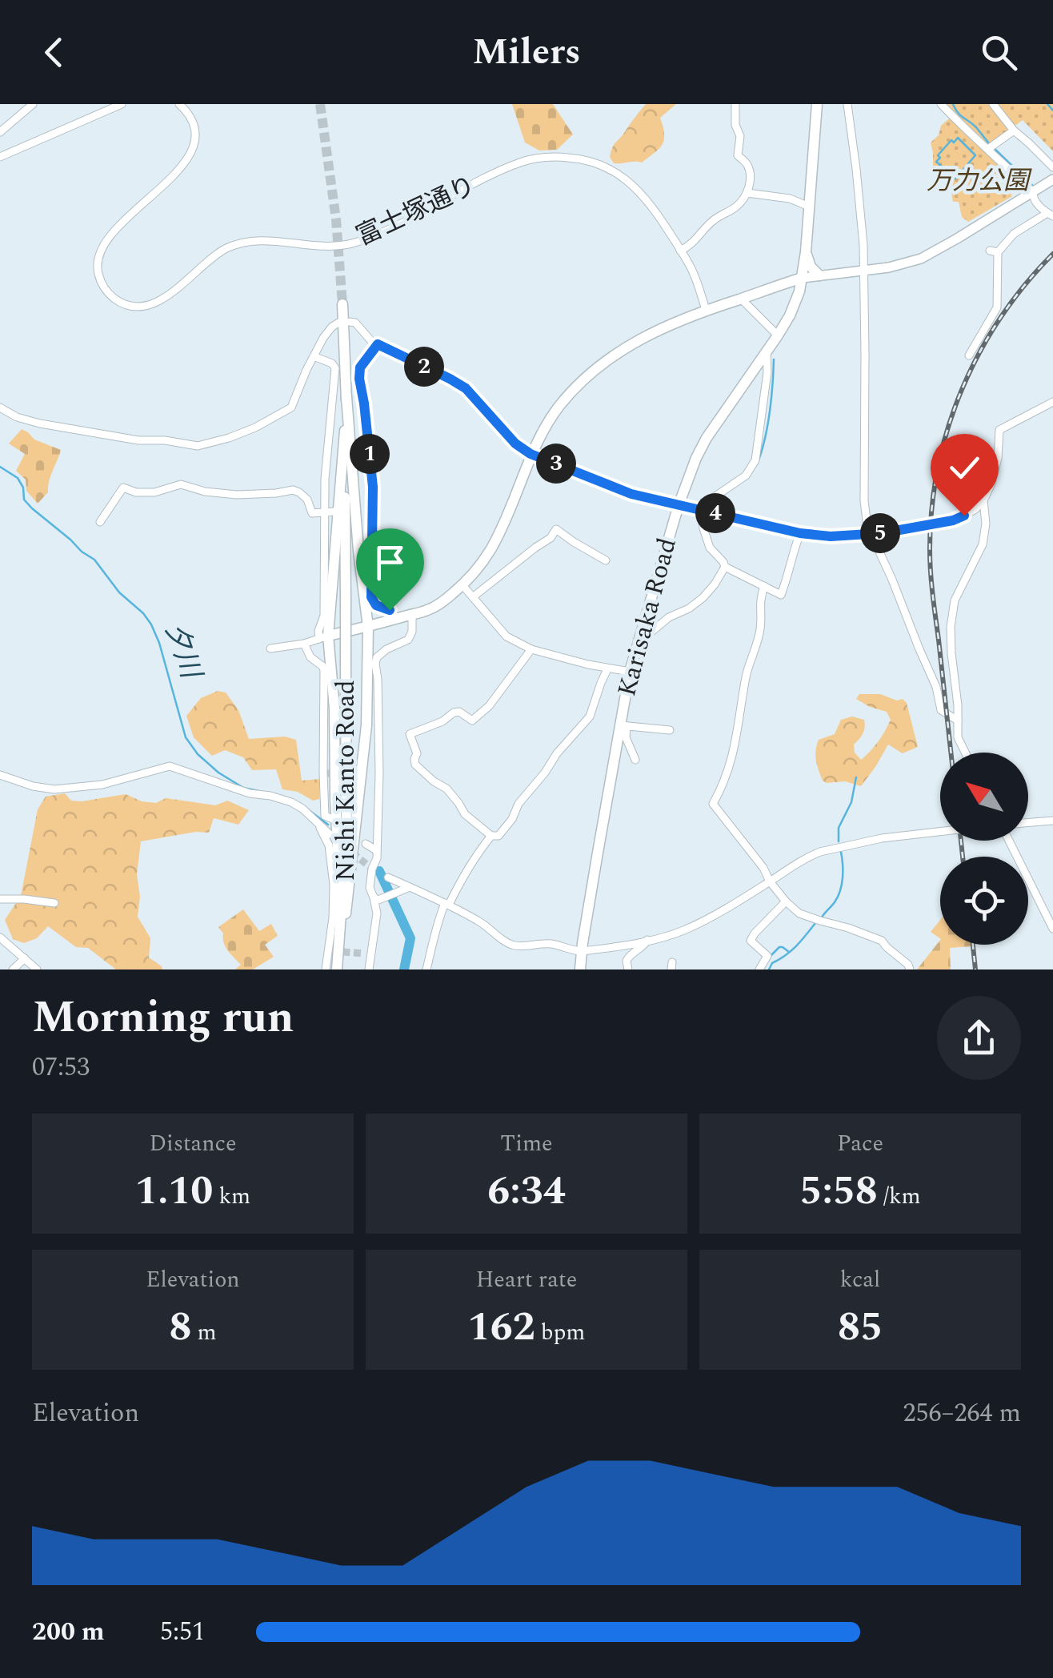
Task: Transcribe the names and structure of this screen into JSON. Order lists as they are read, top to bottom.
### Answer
{
  "streets": {
    "highway": ["Karisaka Road", "Nishi Kanto Road"],
    "street": ["富士塚通り"]
  },
  "water": ["夕川"],
  "parks": ["万力公園"],
  "north": "top left",
  "page": {
    "header": "Milers",
    "pins": [
      "2",
      "1",
      "3",
      "4",
      "5"
    ],
    "heading": ["Morning run", "07:53"],
    "stats": [
      ["Distance", "1.10 km"],
      ["Time", "6:34"],
      ["Pace", "5:58 /km"],
      ["Elevation", "8 m"],
      ["Heart rate", "162 bpm"],
      ["kcal", "85"]
    ],
    "chart": ["Elevation", "256–264 m"],
    "list": [
      {
        "name": "200 m",
        "note": "5:51"
      }
    ]
  }
}
